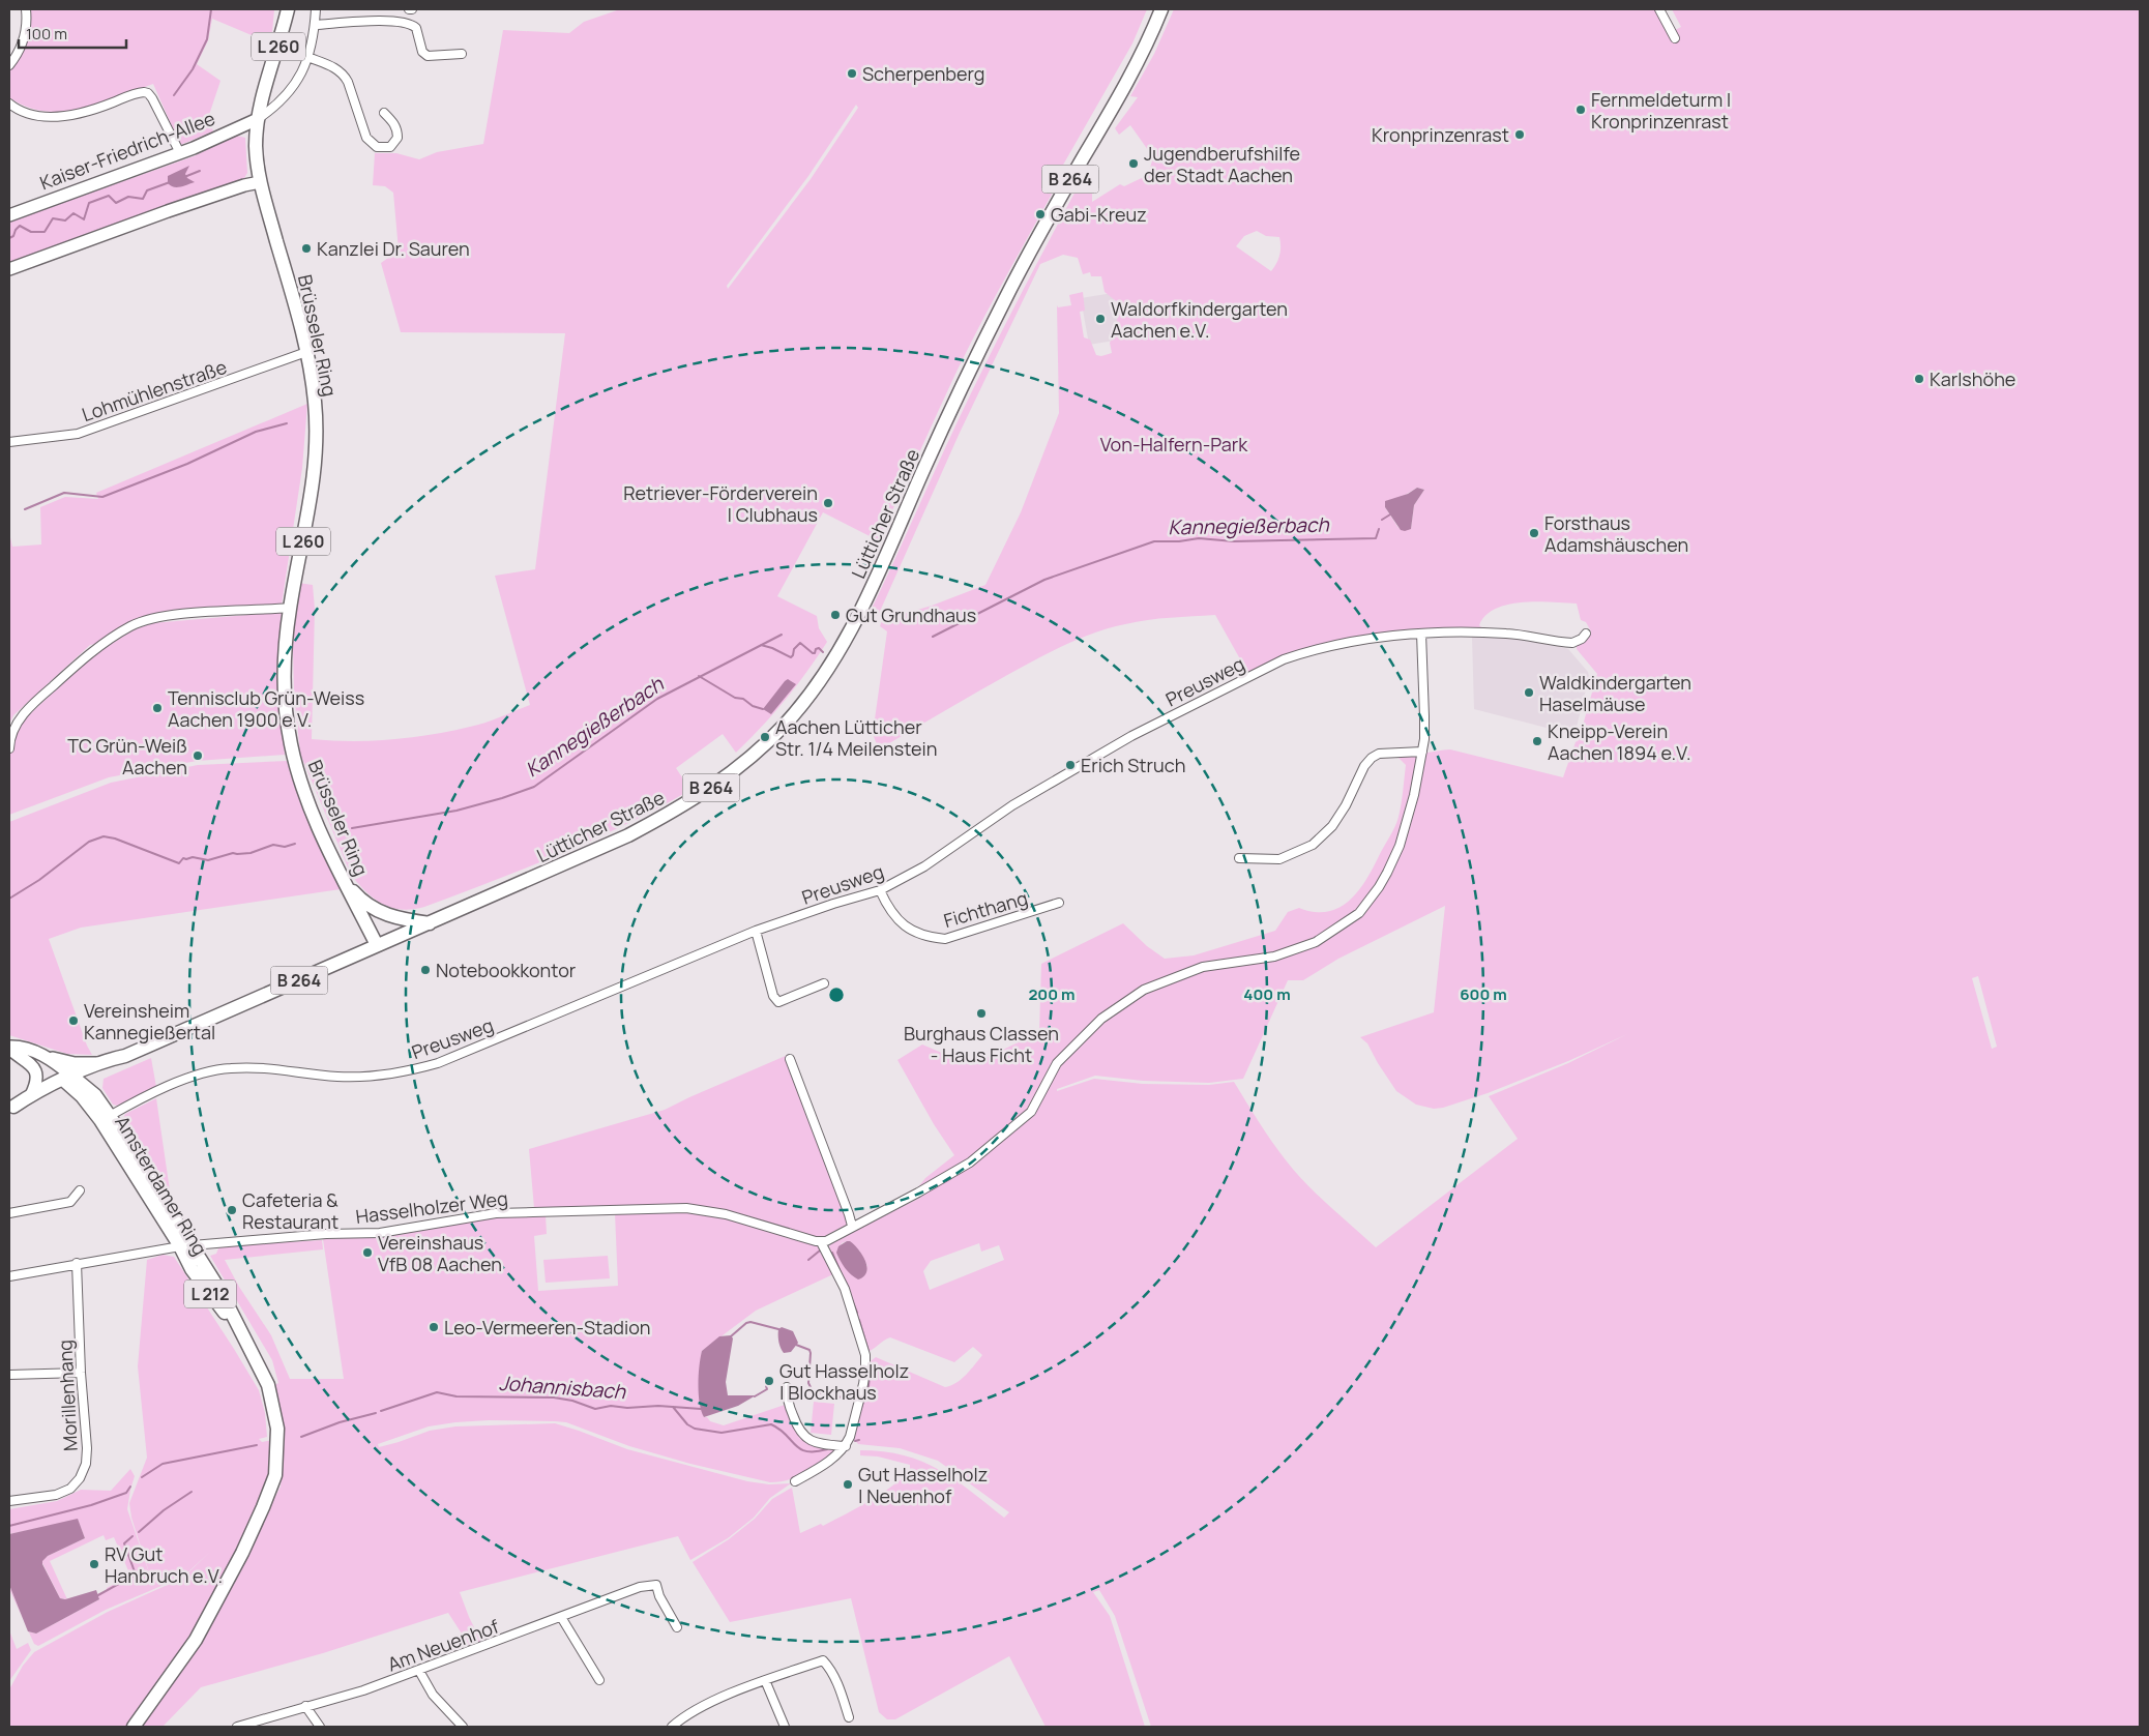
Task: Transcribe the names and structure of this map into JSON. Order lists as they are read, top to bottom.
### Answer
{
  "streets": {
    "main road": [
      "L 260",
      "B 264",
      "Brüsseler Ring",
      "Lütticher Straße",
      "Amsterdamer Ring",
      "L 212"
    ],
    "street": [
      "Kaiser-Friedrich-Allee",
      "Lohmühlenstraße",
      "Preusweg",
      "Fichthang",
      "Hasselholzer Weg",
      "Morillenhang",
      "Am Neuenhof"
    ]
  },
  "crossings": [
    ["Kaiser-Friedrich-Allee", "Brüsseler Ring"],
    ["Brüsseler Ring", "Lohmühlenstraße"],
    ["Brüsseler Ring", "Lütticher Straße"],
    ["Lütticher Straße", "Amsterdamer Ring"],
    ["Preusweg", "Fichthang"],
    ["Preusweg", "Amsterdamer Ring"],
    ["Amsterdamer Ring", "Hasselholzer Weg"],
    ["Hasselholzer Weg", "Morillenhang"]
  ],
  "water": ["Kannegießerbach", "Johannisbach"],
  "parks": ["Von-Halfern-Park"],
  "places": [
    "Scherpenberg",
    "Fernmeldeturm | Kronprinzenrast",
    "Kronprinzenrast",
    "Jugendberufshilfe der Stadt Aachen",
    "Gabi-Kreuz",
    "Kanzlei Dr. Sauren",
    "Waldorfkindergarten Aachen e.V.",
    "Karlshöhe",
    "Retriever-Förderverein | Clubhaus",
    "Forsthaus Adamshäuschen",
    "Gut Grundhaus",
    "Waldkindergarten Haselmäuse",
    "Tennisclub Grün-Weiss Aachen 1900 e.V.",
    "Aachen Lütticher Str. 1/4 Meilenstein",
    "Kneipp-Verein Aachen 1894 e.V.",
    "TC Grün-Weiß Aachen",
    "Erich Struch",
    "Notebookkontor",
    "Burghaus Classen - Haus Ficht",
    "Vereinsheim Kannegießertal",
    "Cafeteria & Restaurant",
    "Vereinshaus VfB 08 Aachen",
    "Leo-Vermeeren-Stadion",
    "Gut Hasselholz | Blockhaus",
    "Gut Hasselholz | Neuenhof",
    "RV Gut Hanbruch e.V."
  ],
  "scale_bar": "100 m",
  "rings": ["200 m", "400 m", "600 m"]
}
